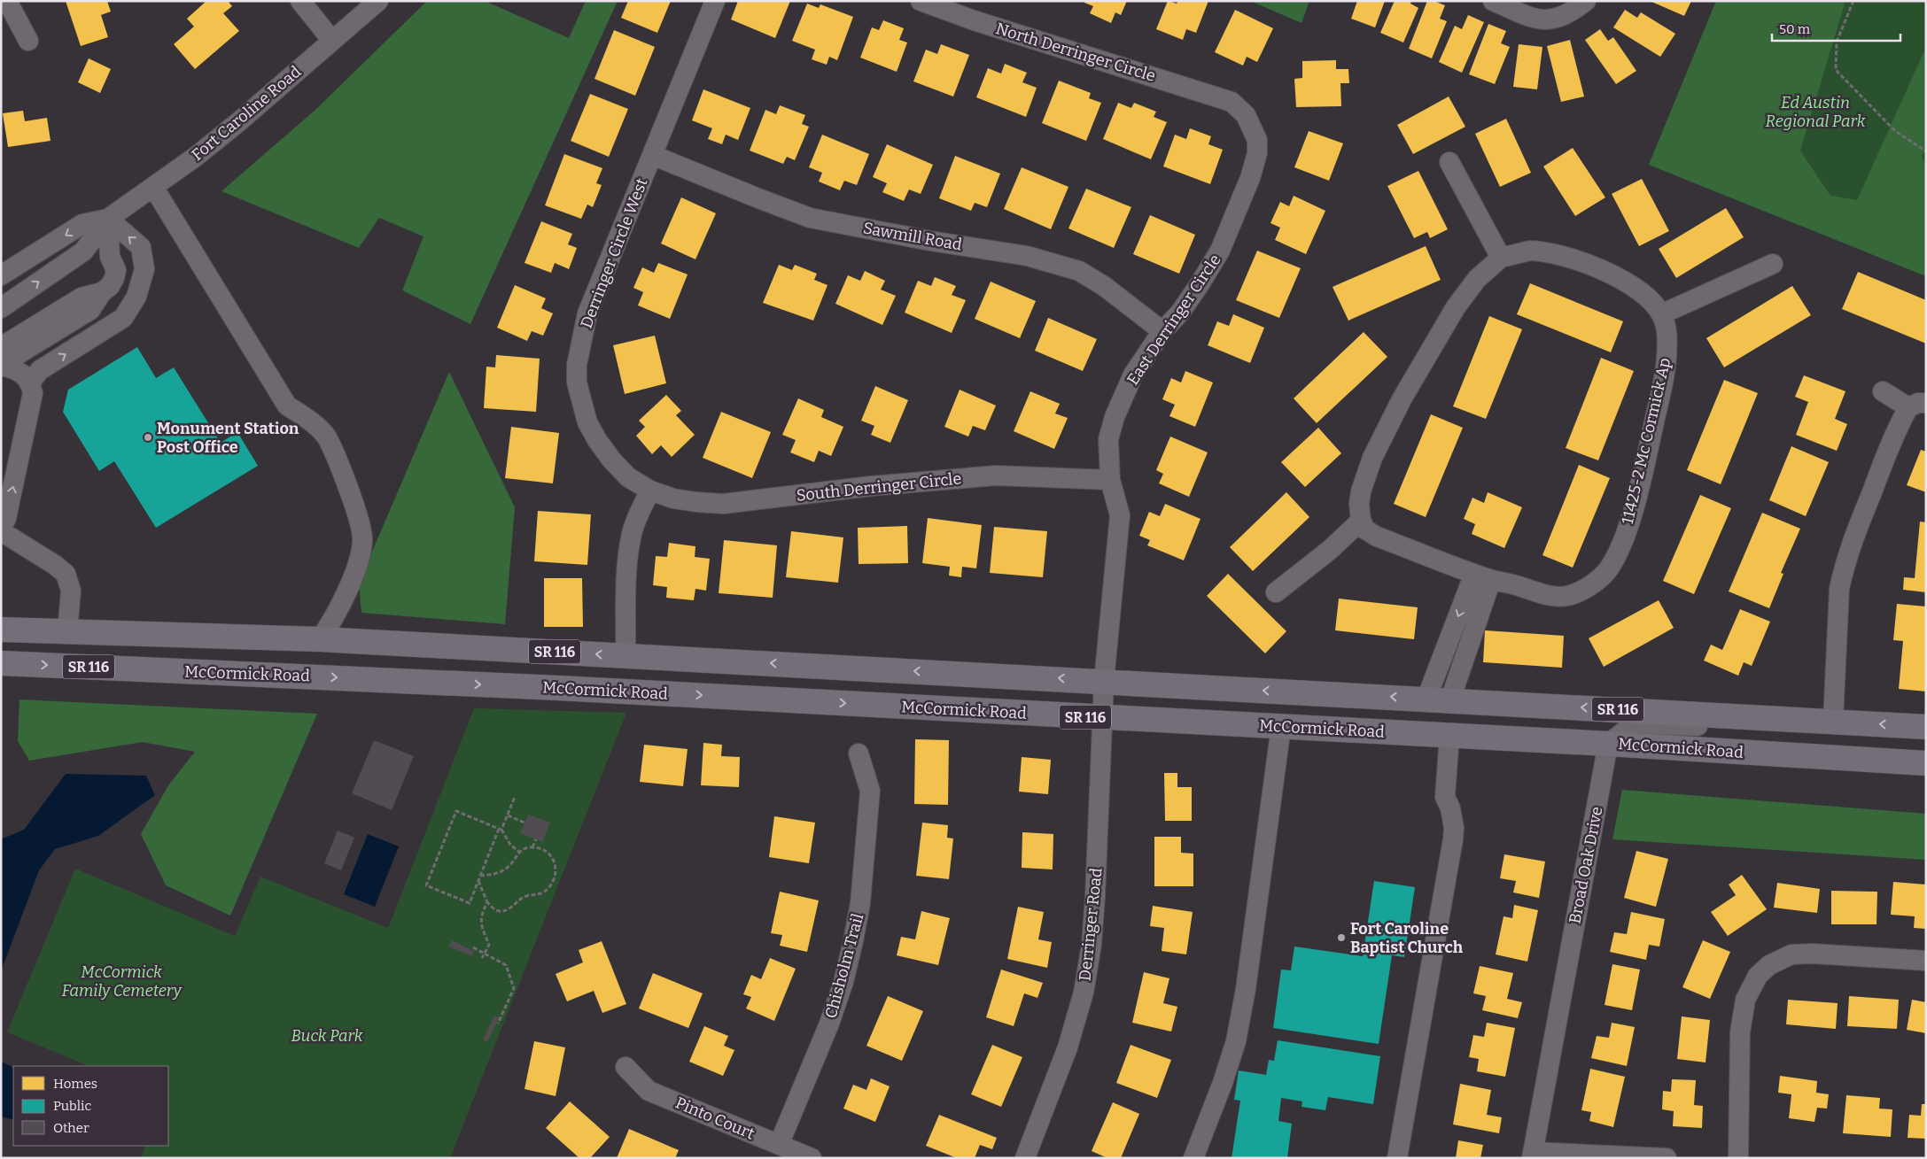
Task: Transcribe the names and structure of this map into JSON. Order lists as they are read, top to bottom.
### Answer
{
  "streets": {
    "main road": ["SR 116", "McCormick Road"],
    "street": [
      "North Derringer Circle",
      "Fort Caroline Road",
      "Sawmill Road",
      "Derringer Circle West",
      "East Derringer Circle",
      "11425-2 Mc Cormick Ap",
      "South Derringer Circle",
      "Broad Oak Drive",
      "Derringer Road",
      "Chisholm Trail",
      "Pinto Court"
    ]
  },
  "crossings": [
    ["North Derringer Circle", "East Derringer Circle"],
    ["Sawmill Road", "Derringer Circle West"],
    ["Sawmill Road", "East Derringer Circle"],
    ["Derringer Circle West", "South Derringer Circle"],
    ["East Derringer Circle", "South Derringer Circle"],
    ["East Derringer Circle", "SR 116"],
    ["East Derringer Circle", "Derringer Road"],
    ["SR 116", "Derringer Road"],
    ["McCormick Road", "Broad Oak Drive"],
    ["McCormick Road", "Derringer Road"],
    ["Chisholm Trail", "Pinto Court"]
  ],
  "parks": ["Ed Austin Regional Park", "McCormick Family Cemetery", "Buck Park"],
  "places": ["Monument Station Post Office", "Fort Caroline Baptist Church"],
  "legend": ["Homes", "Public", "Other"],
  "scale_bar": "50 m"
}
